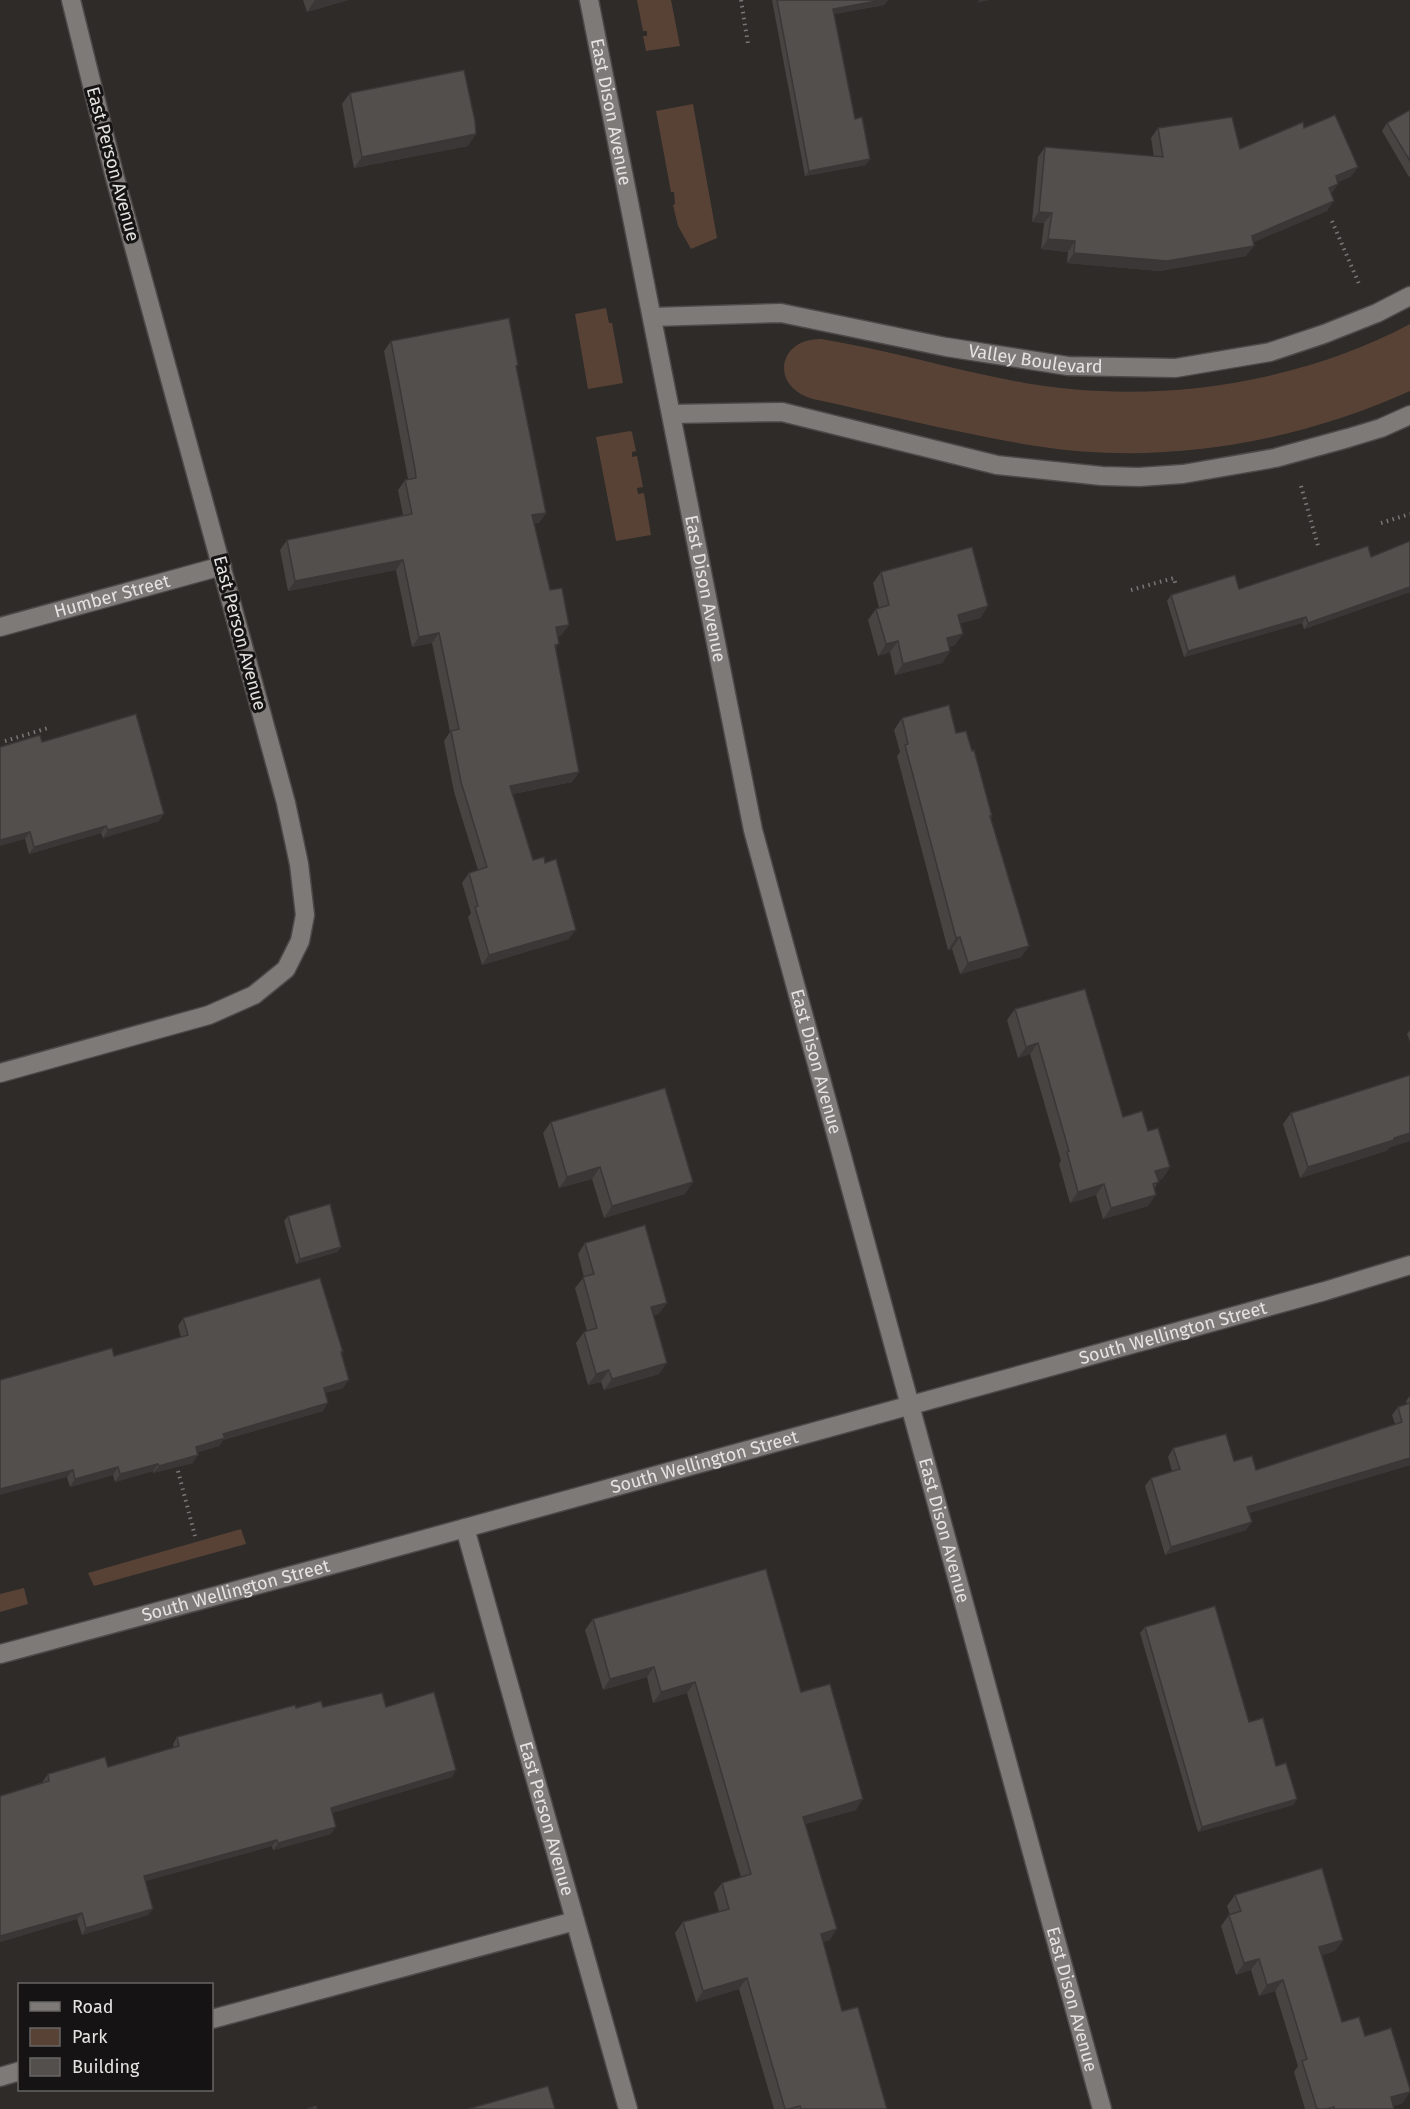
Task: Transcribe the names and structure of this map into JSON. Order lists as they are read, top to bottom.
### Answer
{
  "streets": {
    "street": [
      "East Dison Avenue",
      "East Person Avenue",
      "Valley Boulevard",
      "Humber Street",
      "South Wellington Street"
    ]
  },
  "crossings": [
    ["East Dison Avenue", "Valley Boulevard"],
    ["East Dison Avenue", "South Wellington Street"],
    ["East Person Avenue", "Humber Street"],
    ["East Person Avenue", "South Wellington Street"]
  ],
  "legend": ["Road", "Park", "Building"]
}
